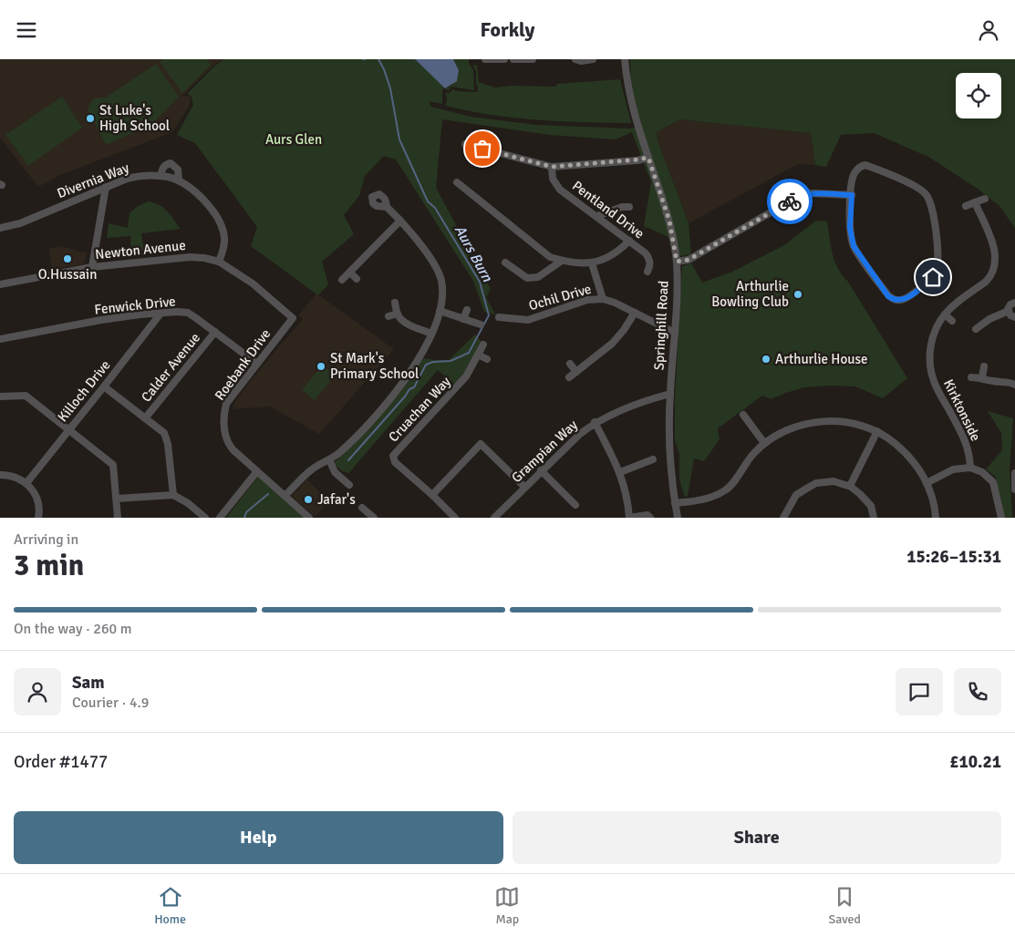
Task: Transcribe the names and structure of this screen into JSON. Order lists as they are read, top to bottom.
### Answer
{
  "streets": {
    "street": [
      "Divernia Way",
      "Pentland Drive",
      "Newton Avenue",
      "Ochil Drive",
      "Fenwick Drive",
      "Springhill Road",
      "Roebank Drive",
      "Calder Avenue",
      "Killoch Drive",
      "Cruachan Way",
      "Kirktonside",
      "Grampian Way"
    ]
  },
  "crossings": [
    ["Divernia Way", "Newton Avenue"],
    ["Newton Avenue", "Roebank Drive"],
    ["Ochil Drive", "Springhill Road"],
    ["Fenwick Drive", "Roebank Drive"],
    ["Fenwick Drive", "Calder Avenue"],
    ["Fenwick Drive", "Killoch Drive"],
    ["Springhill Road", "Grampian Way"]
  ],
  "water": ["Aurs Burn"],
  "parks": ["Aurs Glen"],
  "places": [
    "St Luke's High School",
    "O.Hussain",
    "Arthurlie Bowling Club",
    "Arthurlie House",
    "St Mark's Primary School",
    "Jafar's"
  ],
  "page": {
    "header": "Forkly",
    "heading": ["3 min", "Arriving in", "15:26–15:31"],
    "panel": [
      "Sam",
      "Courier · 4.9",
      "Order #1477",
      "£10.21"
    ],
    "bar": "On the way · 260 m",
    "buttons": ["Help", "Share"],
    "tabs": ["Home", "Map", "Saved"]
  }
}
